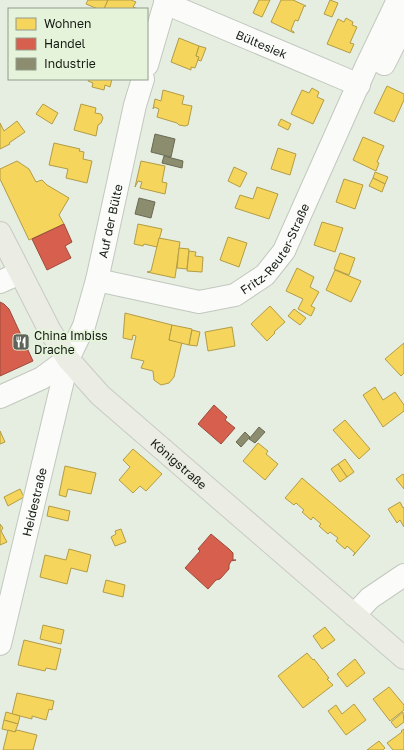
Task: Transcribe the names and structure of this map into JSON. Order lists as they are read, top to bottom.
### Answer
{
  "streets": {
    "main road": ["Königstraße"],
    "street": [
      "Bültesiek",
      "Auf der Bülte",
      "Fritz-Reuter-Straße",
      "Heidestraße"
    ]
  },
  "crossings": [
    ["Bültesiek", "Fritz-Reuter-Straße"],
    ["Auf der Bülte", "Fritz-Reuter-Straße"],
    ["Auf der Bülte", "Königstraße"],
    ["Auf der Bülte", "Heidestraße"],
    ["Königstraße", "Heidestraße"]
  ],
  "places": {
    "restaurant": ["China Imbiss Drache"]
  },
  "legend": ["Wohnen", "Handel", "Industrie"]
}
